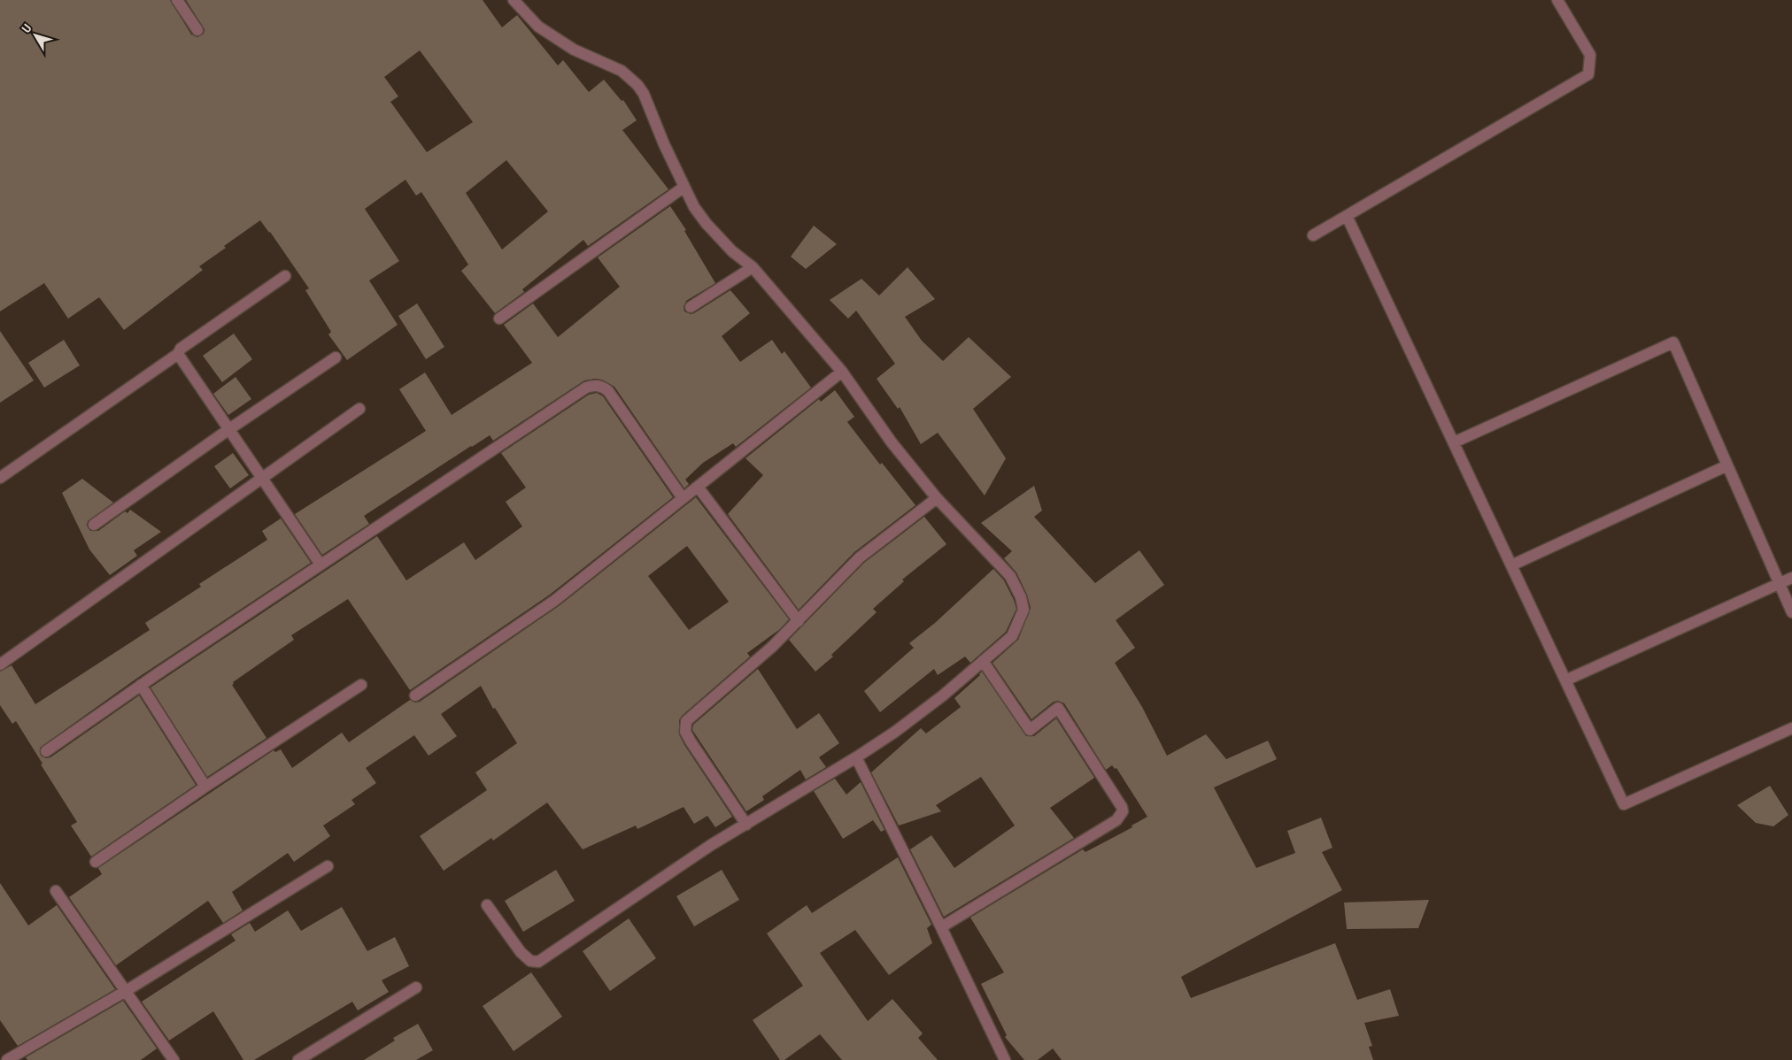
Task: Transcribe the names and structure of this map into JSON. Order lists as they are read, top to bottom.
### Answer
{
  "north": "top left"
}
